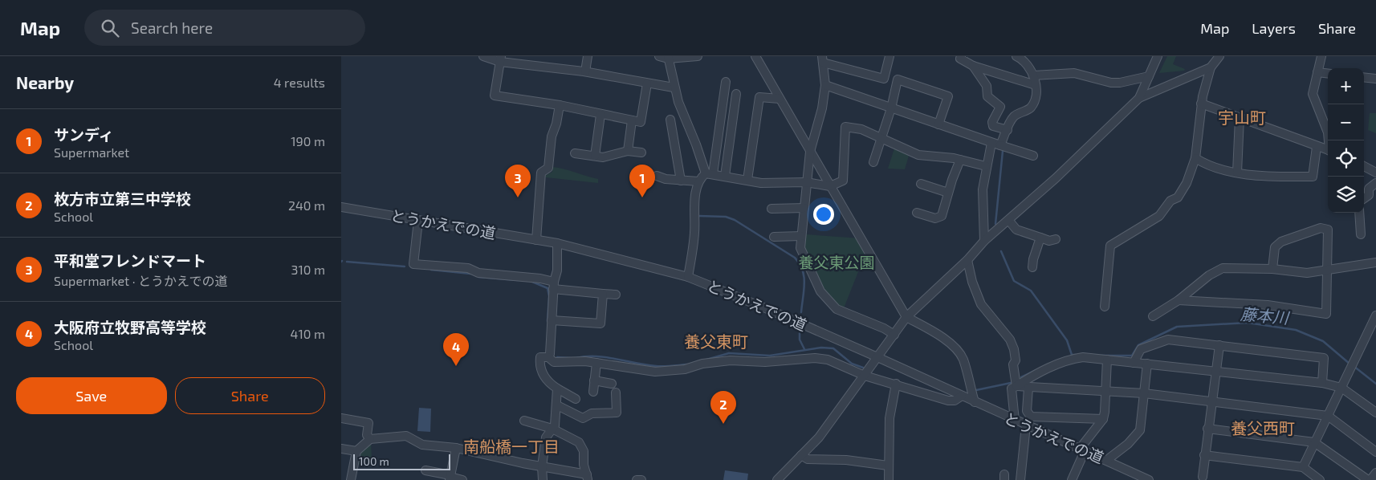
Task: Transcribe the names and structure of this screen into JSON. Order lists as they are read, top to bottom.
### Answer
{
  "streets": {
    "street": ["とうかえでの道"]
  },
  "districts": [
    "宇山町",
    "養父東町",
    "養父西町",
    "南船橋一丁目"
  ],
  "water": ["藤本川"],
  "parks": ["養父東公園"],
  "scale_bar": "100 m",
  "page": {
    "header": "Map",
    "search": "Search here",
    "nav": ["Map", "Layers", "Share"],
    "heading": ["Nearby", "4 results"],
    "map_buttons": ["+", "−"],
    "list": [
      {
        "mark": "1",
        "name": "サンディ",
        "note": "Supermarket",
        "value": "190 m"
      },
      {
        "mark": "2",
        "name": "枚方市立第三中学校",
        "note": "School",
        "value": "240 m"
      },
      {
        "mark": "3",
        "name": "平和堂フレンドマート",
        "note": "Supermarket · とうかえでの道",
        "value": "310 m"
      },
      {
        "mark": "4",
        "name": "大阪府立牧野高等学校",
        "note": "School",
        "value": "410 m"
      }
    ],
    "pins": [
      "1",
      "3",
      "4",
      "2"
    ],
    "buttons": ["Save", "Share"],
    "scale": "100 m"
  }
}
